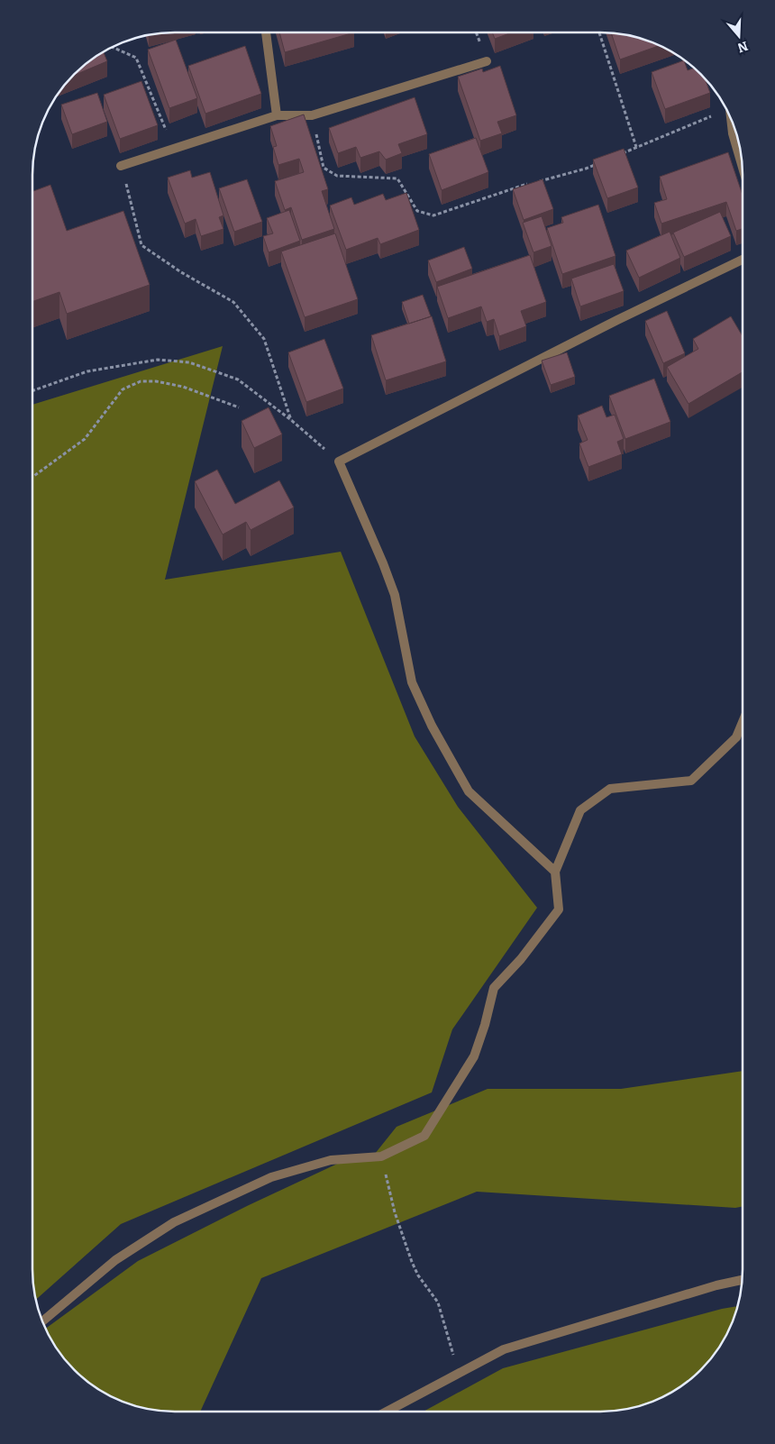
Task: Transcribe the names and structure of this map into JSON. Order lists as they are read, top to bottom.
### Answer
{
  "north": "bottom"
}
